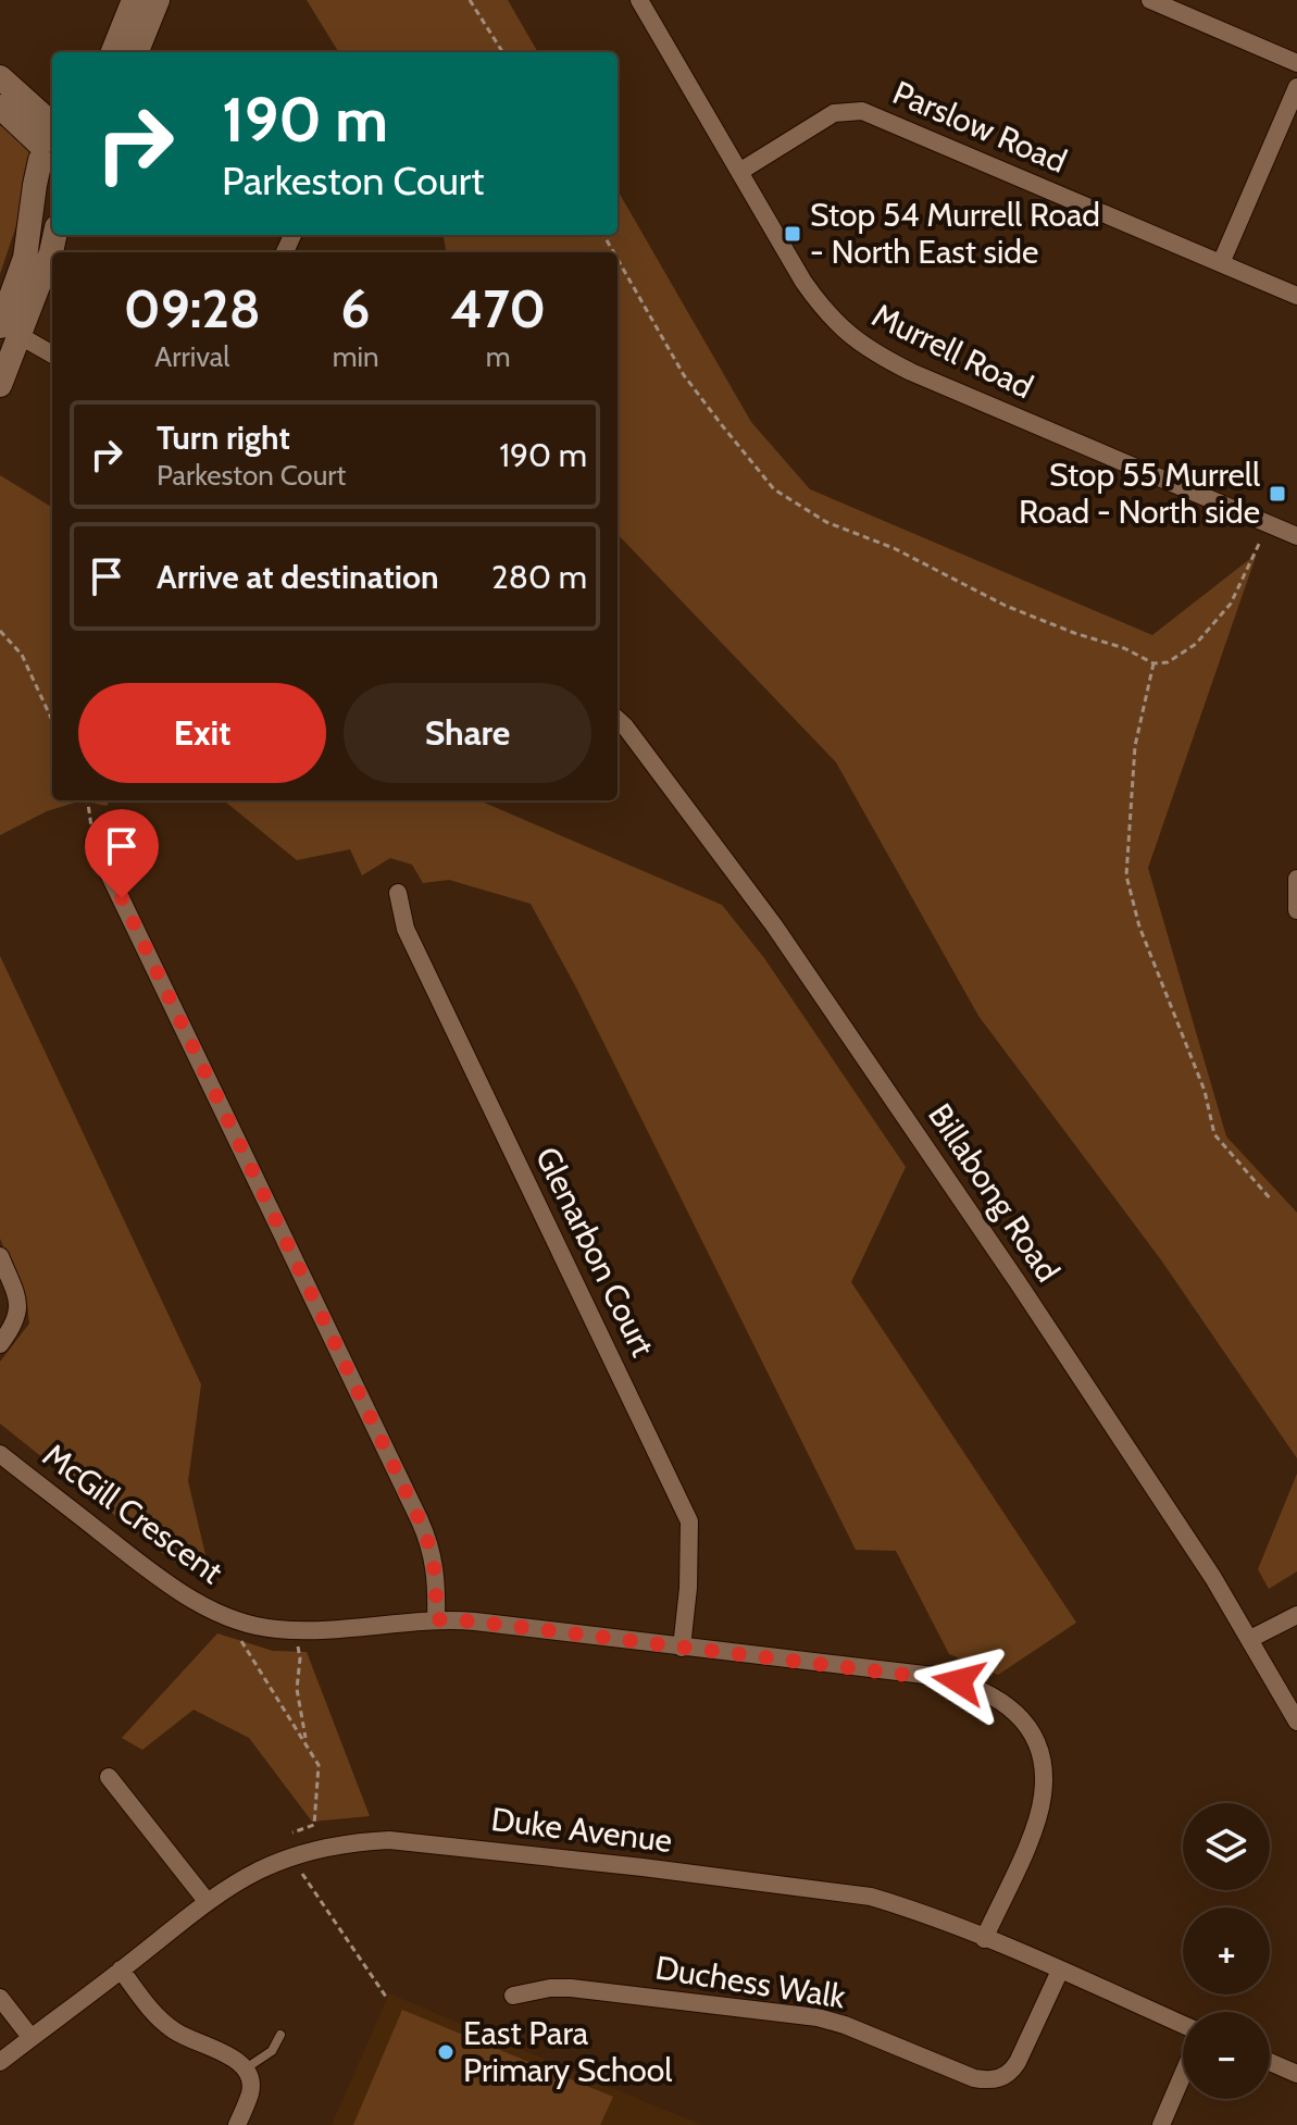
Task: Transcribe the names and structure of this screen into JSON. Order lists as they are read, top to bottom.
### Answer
{
  "streets": {
    "street": [
      "Parslow Road",
      "Murrell Road",
      "Billabong Road",
      "Glenarbon Court",
      "McGill Crescent",
      "Duke Avenue",
      "Duchess Walk"
    ]
  },
  "crossings": [
    ["Parslow Road", "Murrell Road"],
    ["Glenarbon Court", "McGill Crescent"],
    ["McGill Crescent", "Duke Avenue"],
    ["Duke Avenue", "Duchess Walk"]
  ],
  "places": {
    "transit": ["Stop 54 Murrell Road - North East side", "Stop 55 Murrell Road - North side"],
    "other": ["East Para Primary School"]
  },
  "page": {
    "turn": ["190 m", "Parkeston Court"],
    "eta": [
      "09:28",
      "Arrival",
      "6",
      "min",
      "470",
      "m"
    ],
    "list": [
      {
        "name": "Turn right",
        "note": "Parkeston Court",
        "value": "190 m"
      },
      {
        "name": "Arrive at destination",
        "value": "280 m"
      }
    ],
    "buttons": ["Exit", "Share"],
    "map_buttons": ["+", "−"]
  }
}
